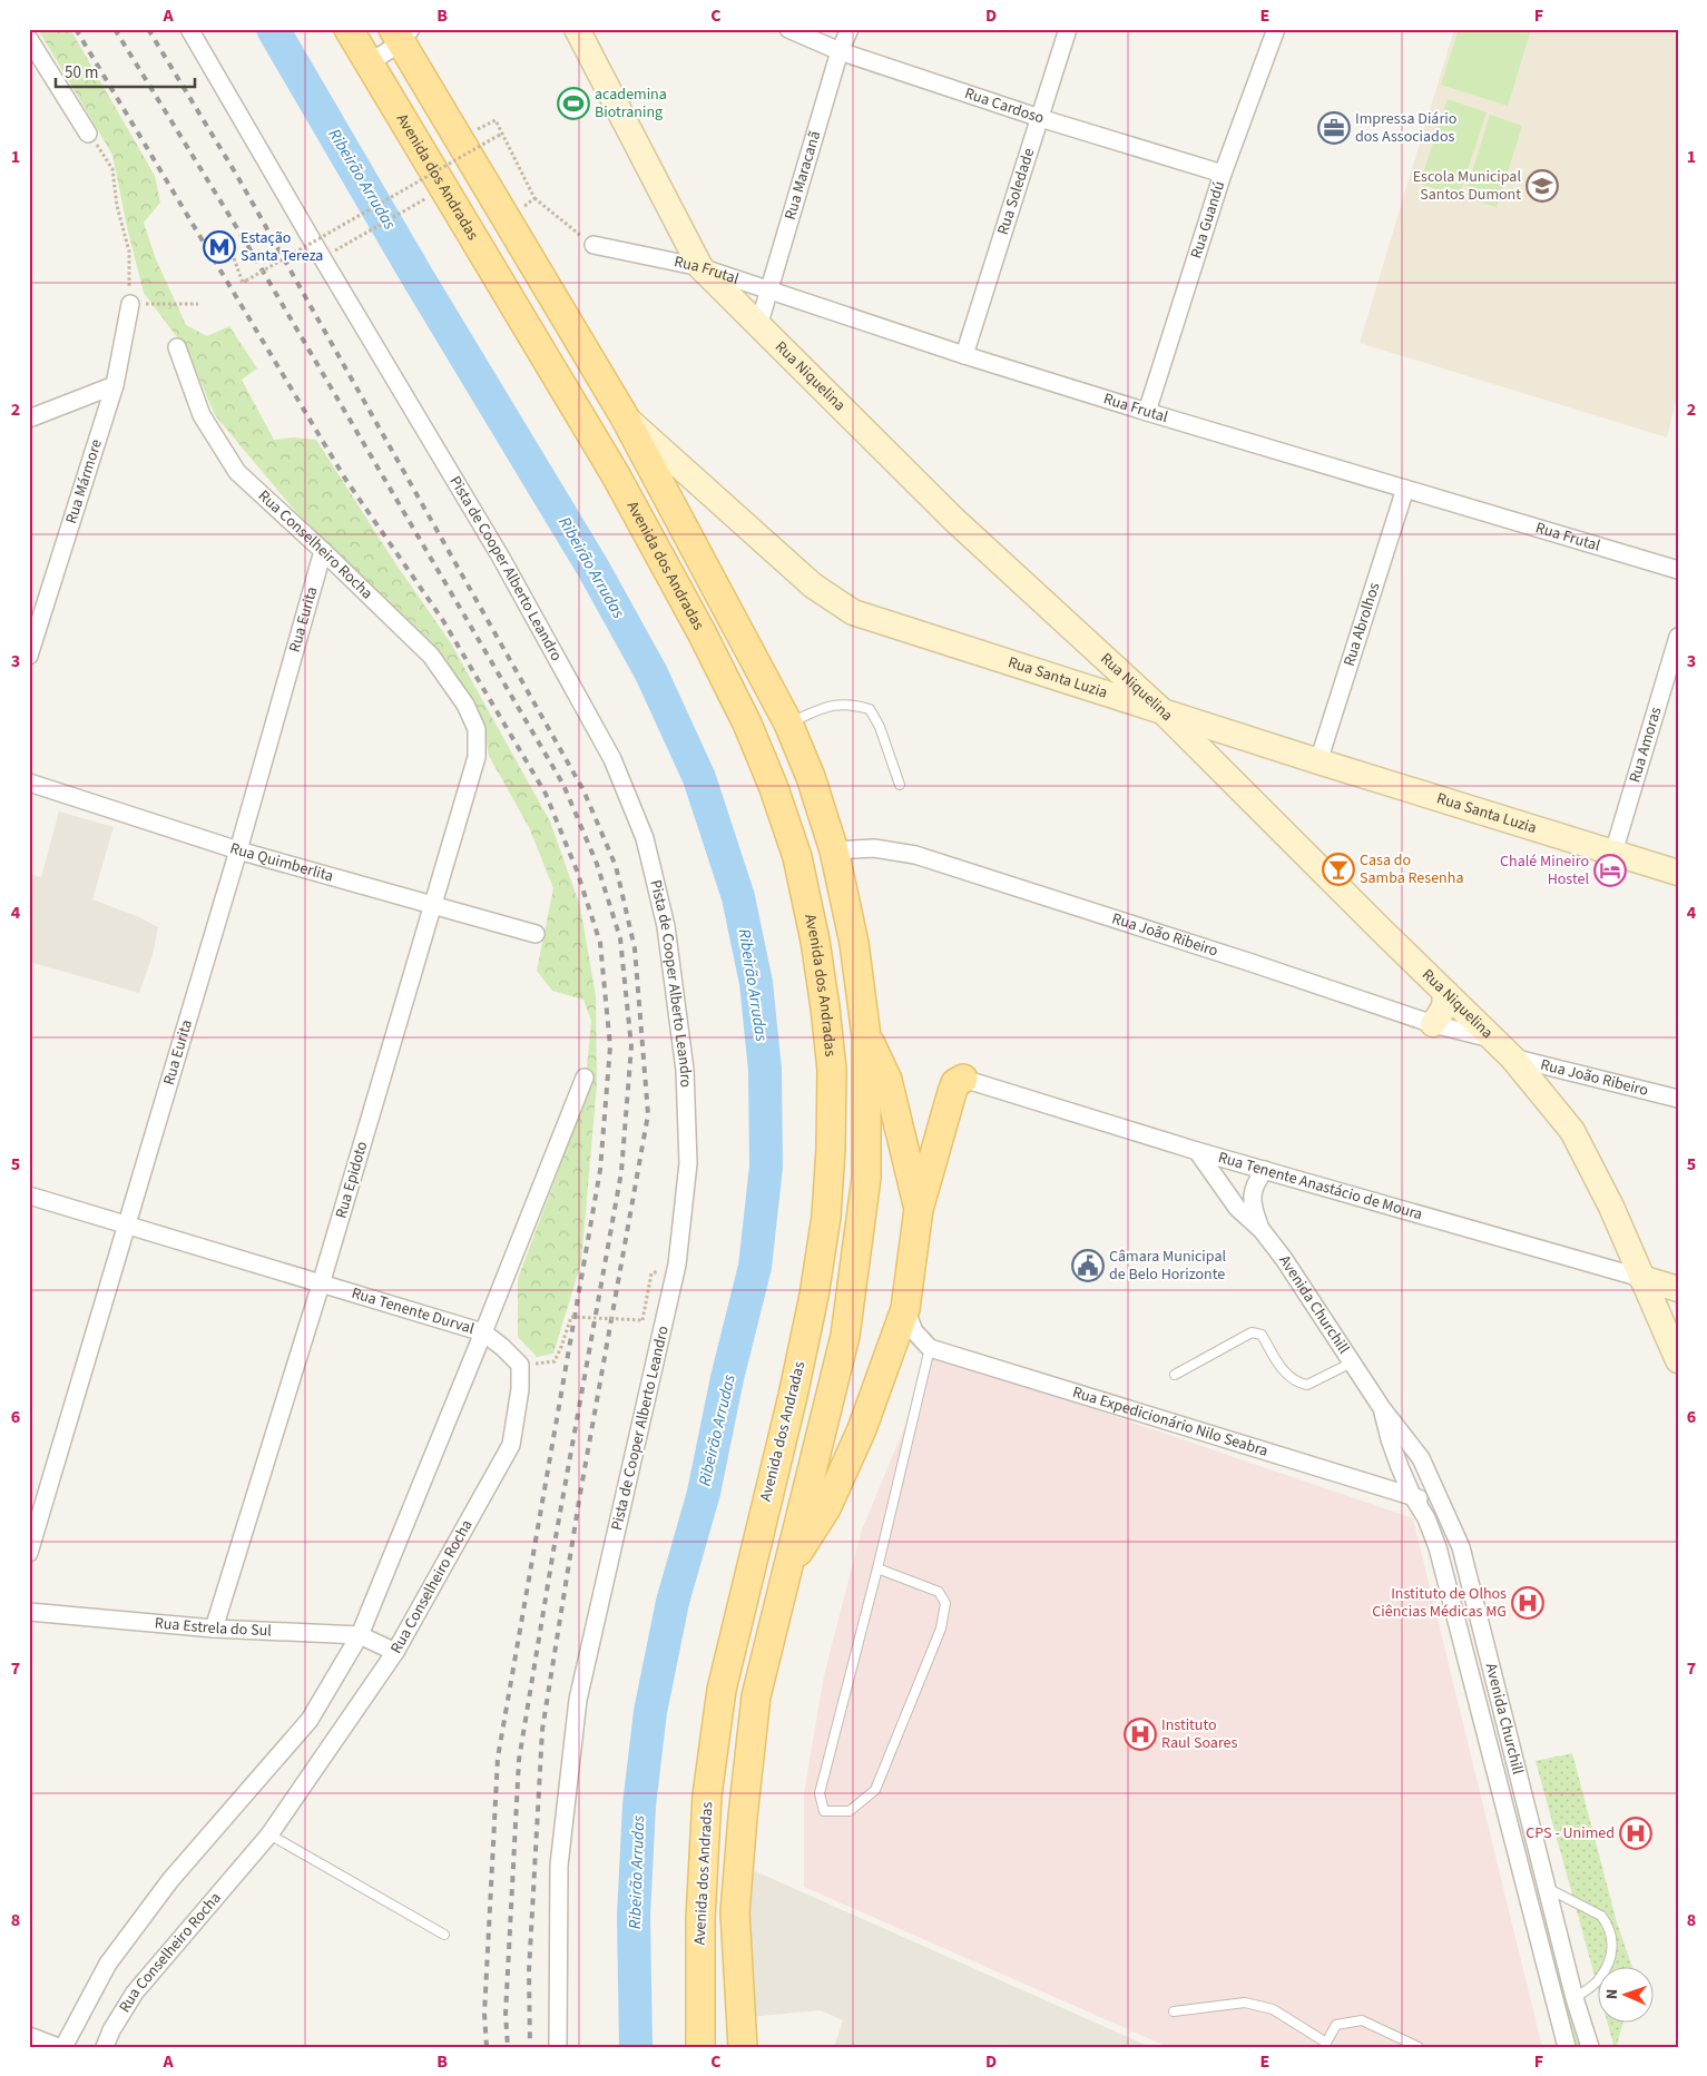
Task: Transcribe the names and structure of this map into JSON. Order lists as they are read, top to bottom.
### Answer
{
  "streets": {
    "main road": ["Avenida dos Andradas"],
    "street": [
      "Rua Cardoso",
      "Rua Maracanã",
      "Rua Soledade",
      "Rua Guandú",
      "Rua Frutal",
      "Rua Niquelina",
      "Rua Mármore",
      "Rua Conselheiro Rocha",
      "Pista de Cooper Alberto Leandro",
      "Rua Eurita",
      "Rua Abrolhos",
      "Rua Santa Luzia",
      "Rua Amoras",
      "Rua Quimberlita",
      "Rua João Ribeiro",
      "Rua Epidoto",
      "Rua Tenente Anastácio de Moura",
      "Avenida Churchill",
      "Rua Tenente Durval",
      "Rua Expedicionário Nilo Seabra",
      "Rua Estrela do Sul"
    ]
  },
  "crossings": [
    ["Rua Cardoso", "Rua Maracanã"],
    ["Rua Cardoso", "Rua Soledade"],
    ["Rua Cardoso", "Rua Guandú"],
    ["Rua Maracanã", "Rua Frutal"],
    ["Rua Maracanã", "Rua Niquelina"],
    ["Rua Soledade", "Rua Frutal"],
    ["Rua Guandú", "Rua Frutal"],
    ["Rua Frutal", "Rua Niquelina"],
    ["Rua Frutal", "Rua Abrolhos"],
    ["Rua Niquelina", "Rua Santa Luzia"],
    ["Rua Niquelina", "Rua João Ribeiro"],
    ["Rua Niquelina", "Rua Tenente Anastácio de Moura"],
    ["Rua Conselheiro Rocha", "Rua Eurita"],
    ["Rua Conselheiro Rocha", "Rua Epidoto"],
    ["Rua Conselheiro Rocha", "Rua Estrela do Sul"],
    ["Rua Eurita", "Rua Quimberlita"],
    ["Rua Eurita", "Rua Tenente Durval"],
    ["Rua Abrolhos", "Rua Santa Luzia"],
    ["Rua Santa Luzia", "Rua Amoras"],
    ["Rua Quimberlita", "Rua Epidoto"],
    ["Rua Epidoto", "Rua Tenente Durval"],
    ["Rua Epidoto", "Rua Estrela do Sul"],
    ["Rua Tenente Anastácio de Moura", "Avenida Churchill"],
    ["Avenida Churchill", "Rua Expedicionário Nilo Seabra"],
    ["Rua Tenente Durval", "Rua Estrela do Sul"]
  ],
  "water": ["Ribeirão Arrudas"],
  "places": {
    "sports": ["academina Biotraning"],
    "office": ["Impressa Diário dos Associados"],
    "school or university": ["Escola Municipal Santos Dumont"],
    "metro station": ["Estação Santa Tereza"],
    "bar": ["Casa do Samba Resenha"],
    "hotel": ["Chalé Mineiro Hostel"],
    "public building": ["Câmara Municipal de Belo Horizonte"],
    "hospital": ["Instituto de Olhos Ciências Médicas MG", "Instituto Raul Soares", "CPS - Unimed"]
  },
  "scale_bar": "50 m",
  "north": "left",
  "grid": {
    "columns": [
      "A",
      "B",
      "C",
      "D",
      "E",
      "F"
    ],
    "rows": [
      "1",
      "2",
      "3",
      "4",
      "5",
      "6",
      "7",
      "8"
    ]
  }
}
